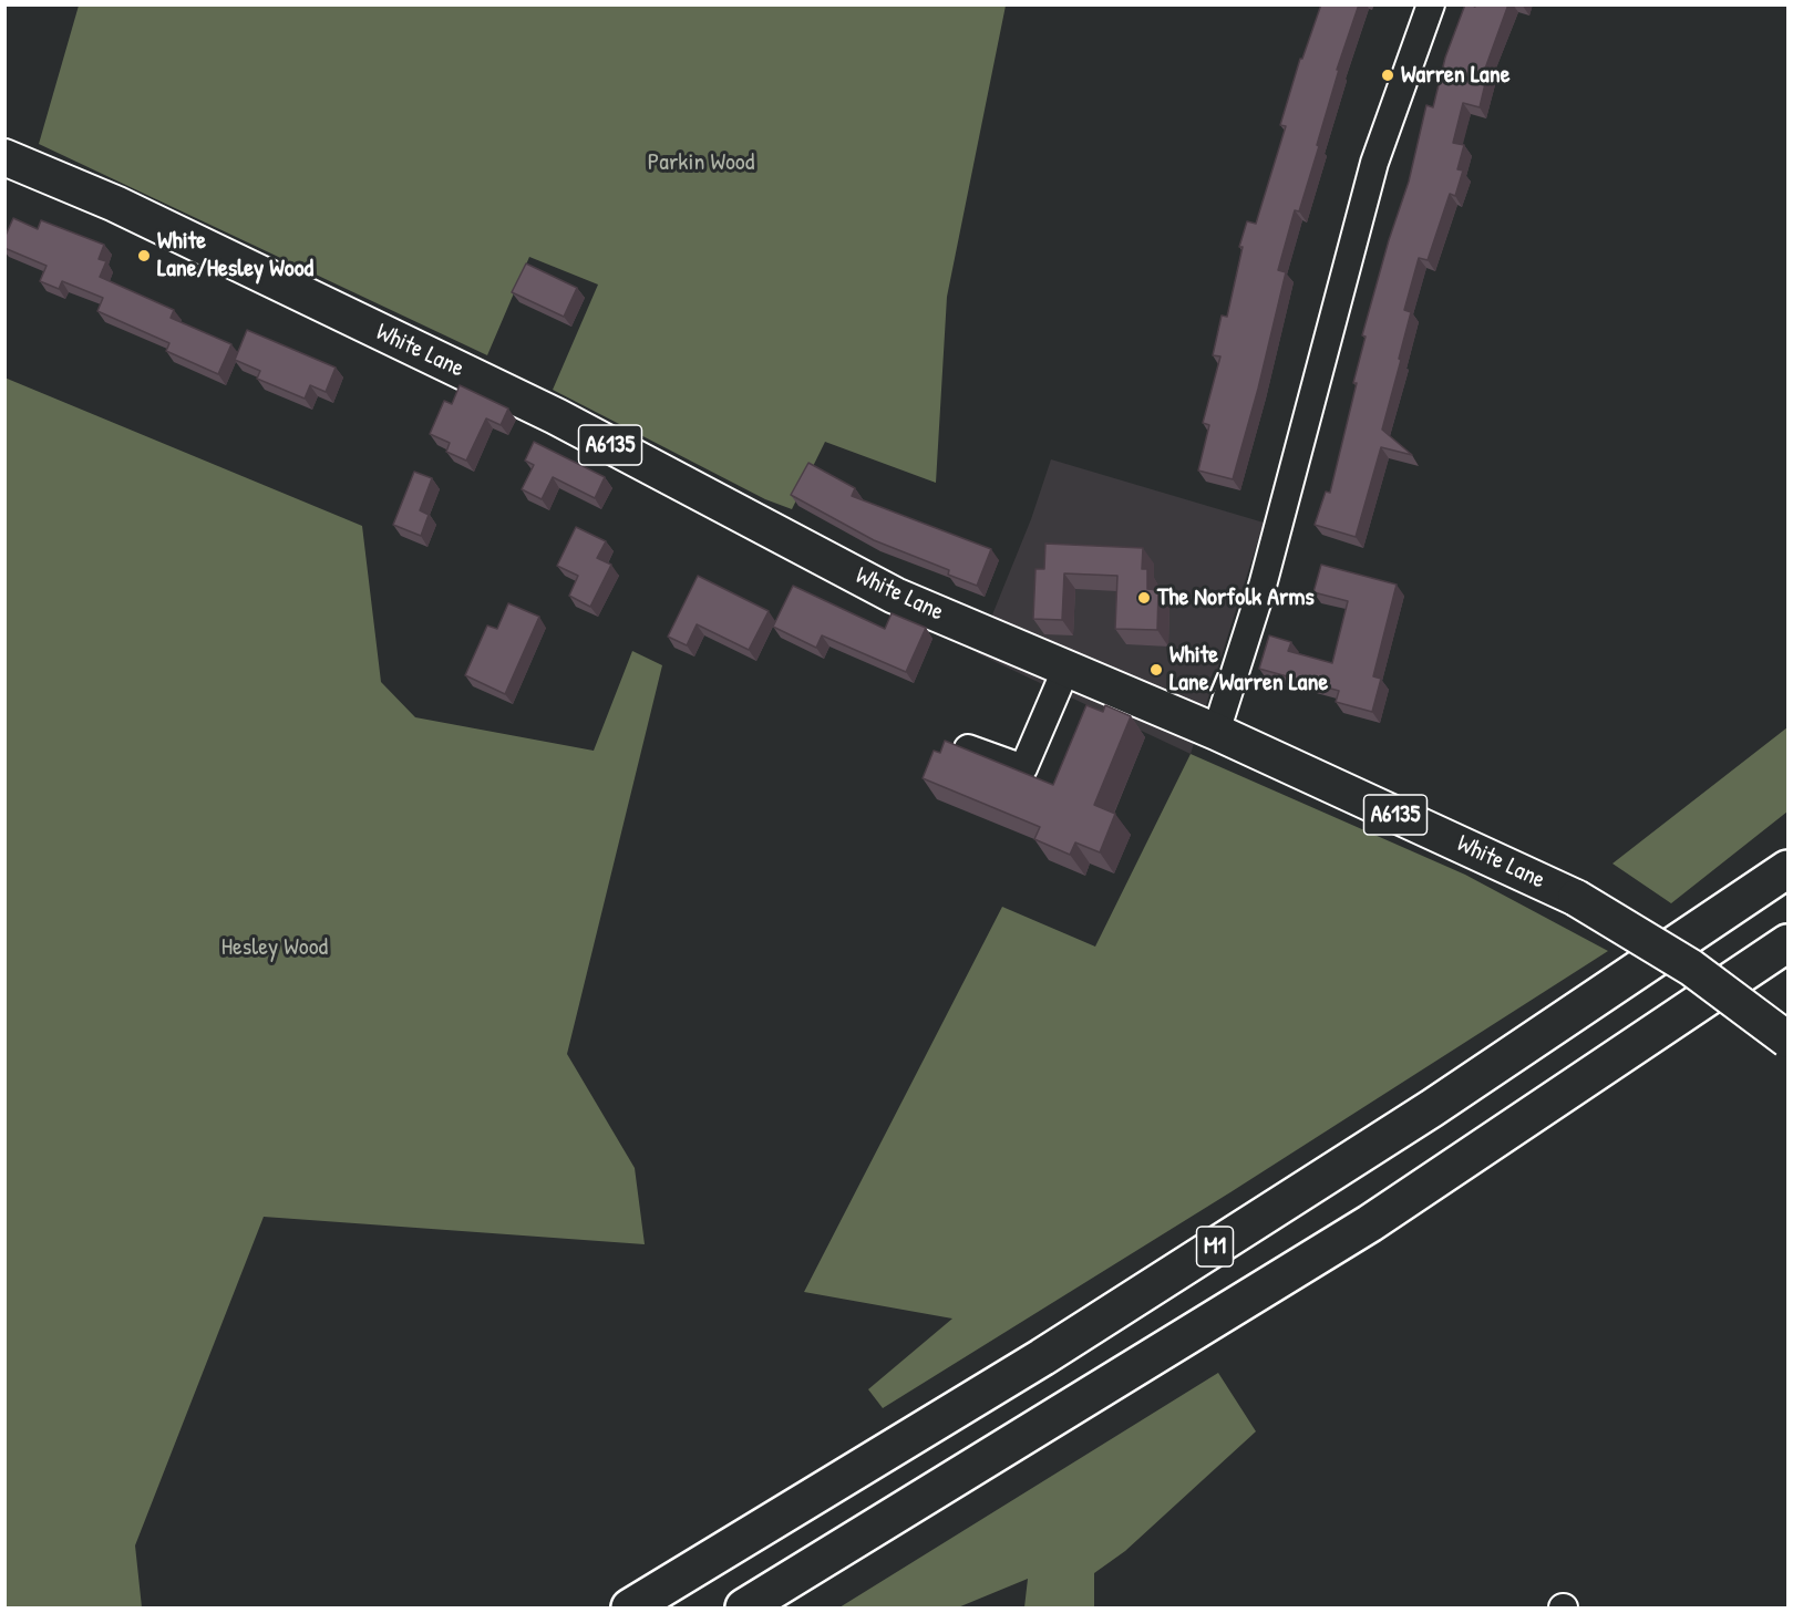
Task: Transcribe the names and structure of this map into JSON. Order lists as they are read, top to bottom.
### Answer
{
  "streets": {
    "highway": ["M1"],
    "main road": ["White Lane", "A6135"]
  },
  "parks": ["Parkin Wood", "Hesley Wood"],
  "places": [
    "Warren Lane",
    "White Lane/Hesley Wood",
    "The Norfolk Arms",
    "White Lane/Warren Lane"
  ]
}
